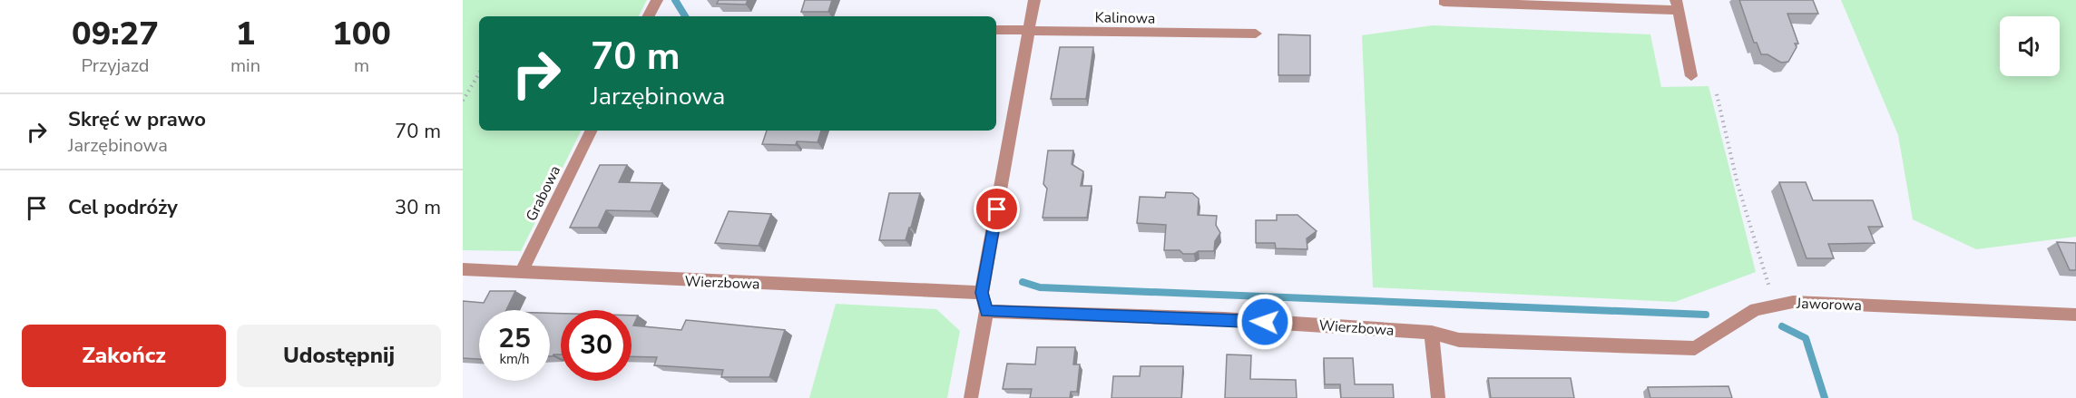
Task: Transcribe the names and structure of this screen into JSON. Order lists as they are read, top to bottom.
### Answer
{
  "streets": {
    "street": [
      "Kalinowa",
      "Grabowa",
      "Wierzbowa",
      "Jaworowa"
    ]
  },
  "crossings": [
    ["Grabowa", "Wierzbowa"],
    ["Wierzbowa", "Jaworowa"]
  ],
  "page": {
    "eta": [
      "09:27",
      "Przyjazd",
      "1",
      "min",
      "100",
      "m"
    ],
    "turn": ["70 m", "Jarzębinowa"],
    "list": [
      {
        "name": "Skręć w prawo",
        "note": "Jarzębinowa",
        "value": "70 m"
      },
      {
        "name": "Cel podróży",
        "value": "30 m"
      }
    ],
    "speed": "25 km/h",
    "limit": "30",
    "buttons": ["Zakończ", "Udostępnij"]
  }
}
